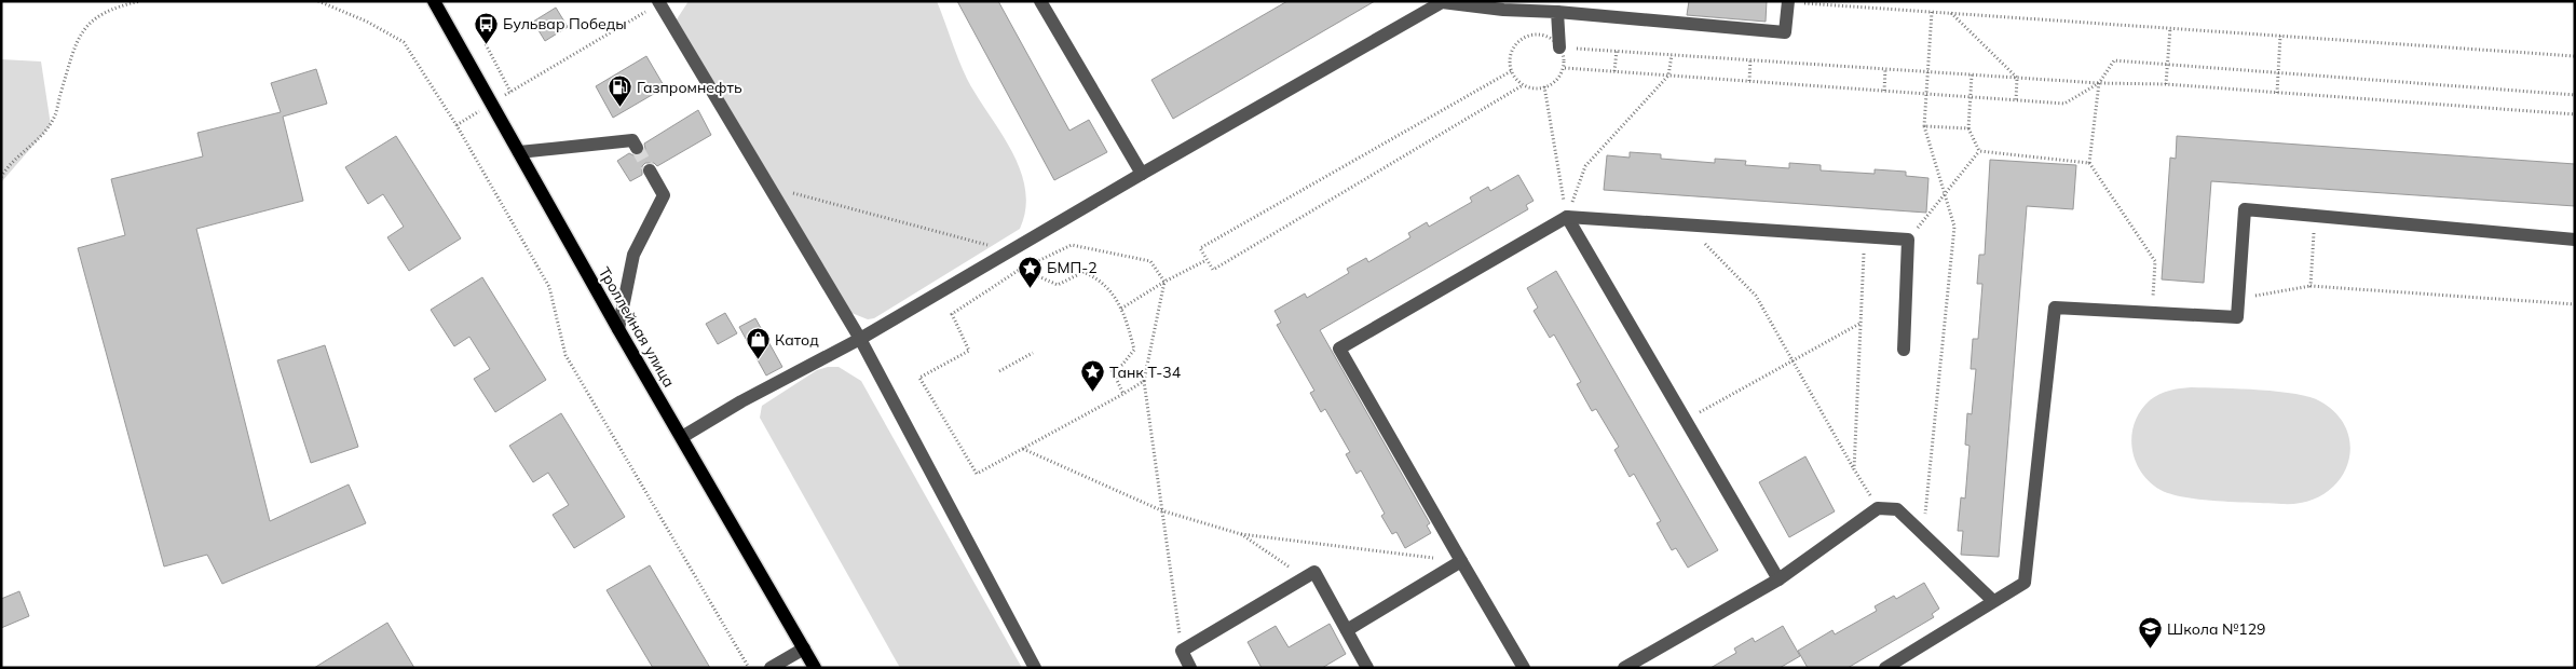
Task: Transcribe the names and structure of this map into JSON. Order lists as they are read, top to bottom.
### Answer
{
  "streets": {
    "main road": ["Троллейная улица"]
  },
  "places": {
    "bus stop": ["Бульвар Победы"],
    "fuel station": ["Газпромнефть"],
    "place": ["БМП-2", "Танк Т-34"],
    "shop": ["Катод"],
    "school or university": ["Школа №129"]
  }
}
